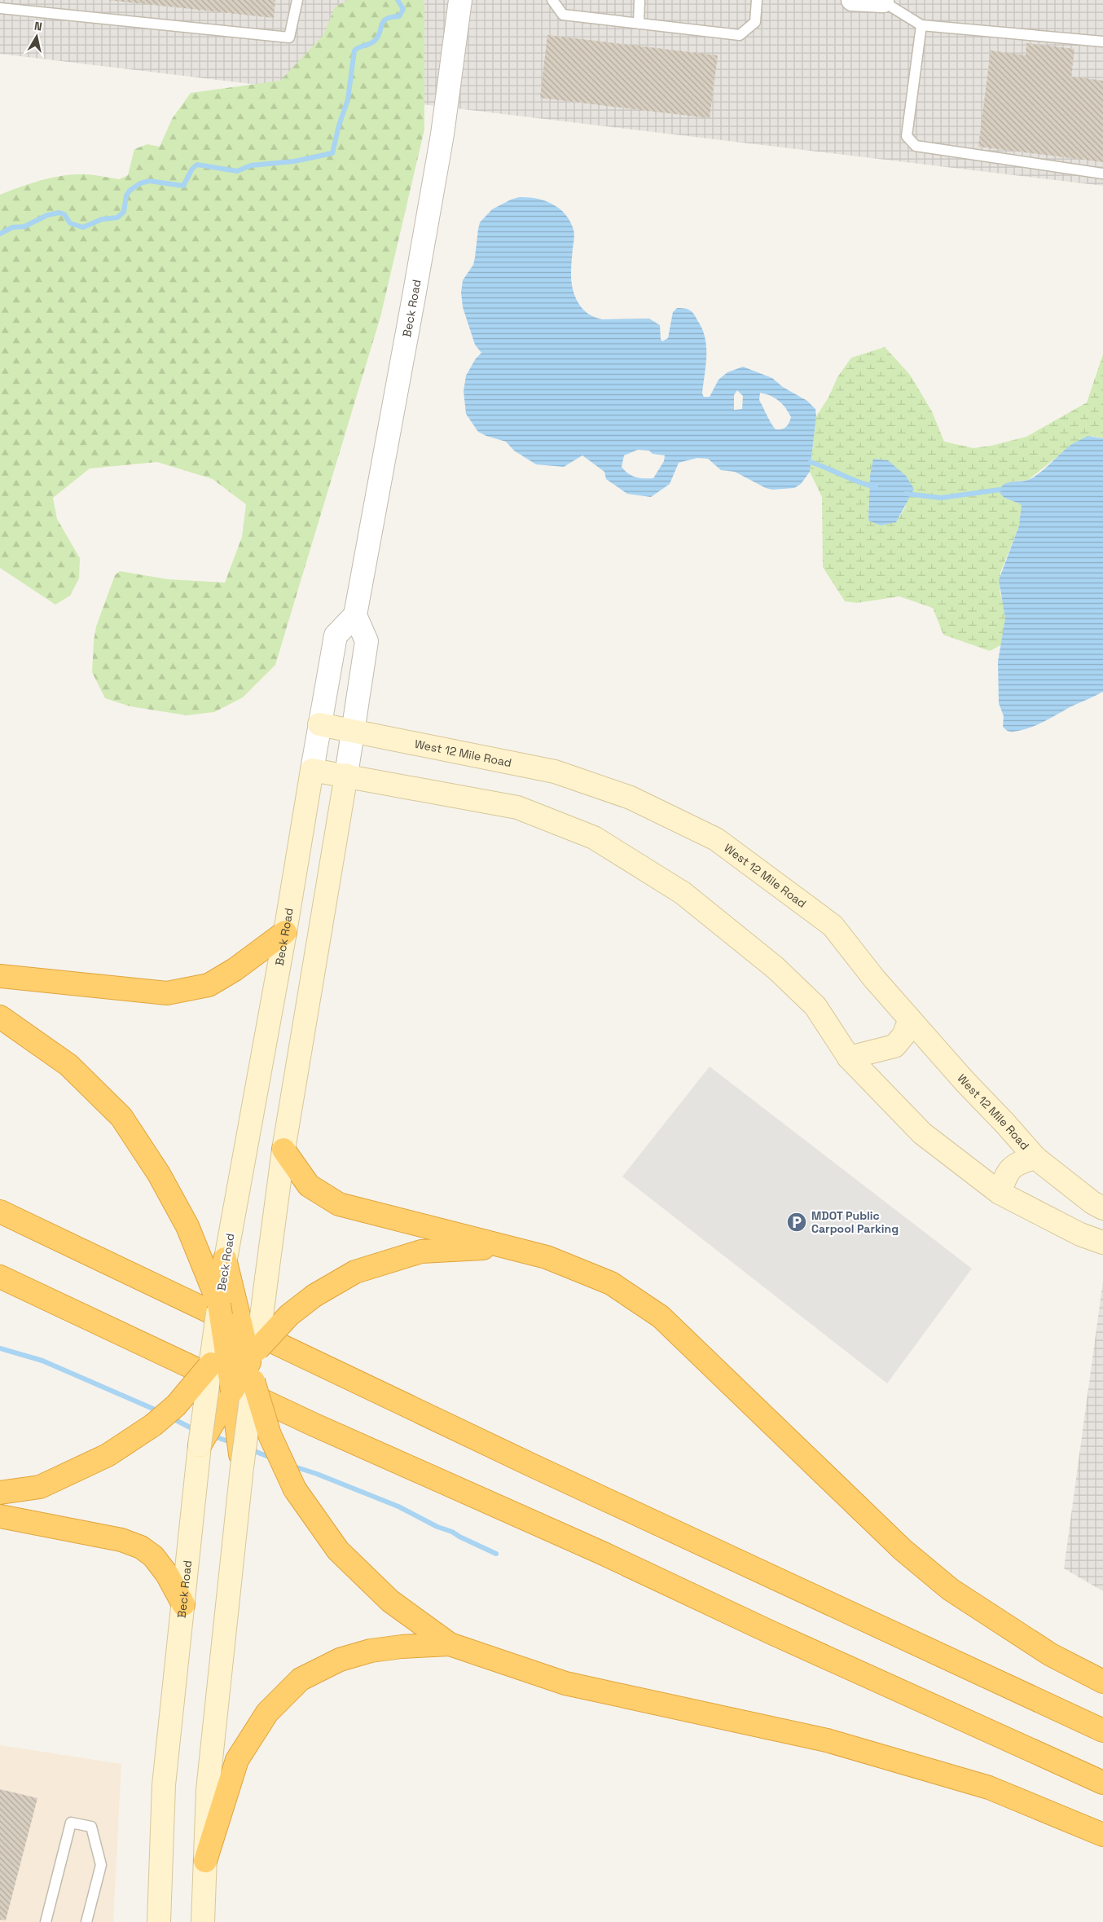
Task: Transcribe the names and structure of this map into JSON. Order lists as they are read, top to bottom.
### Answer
{
  "streets": {
    "main road": ["Beck Road", "West 12 Mile Road"]
  },
  "crossings": [
    ["Beck Road", "West 12 Mile Road"]
  ],
  "places": {
    "parking": ["MDOT Public Carpool Parking"]
  },
  "north": "top"
}
